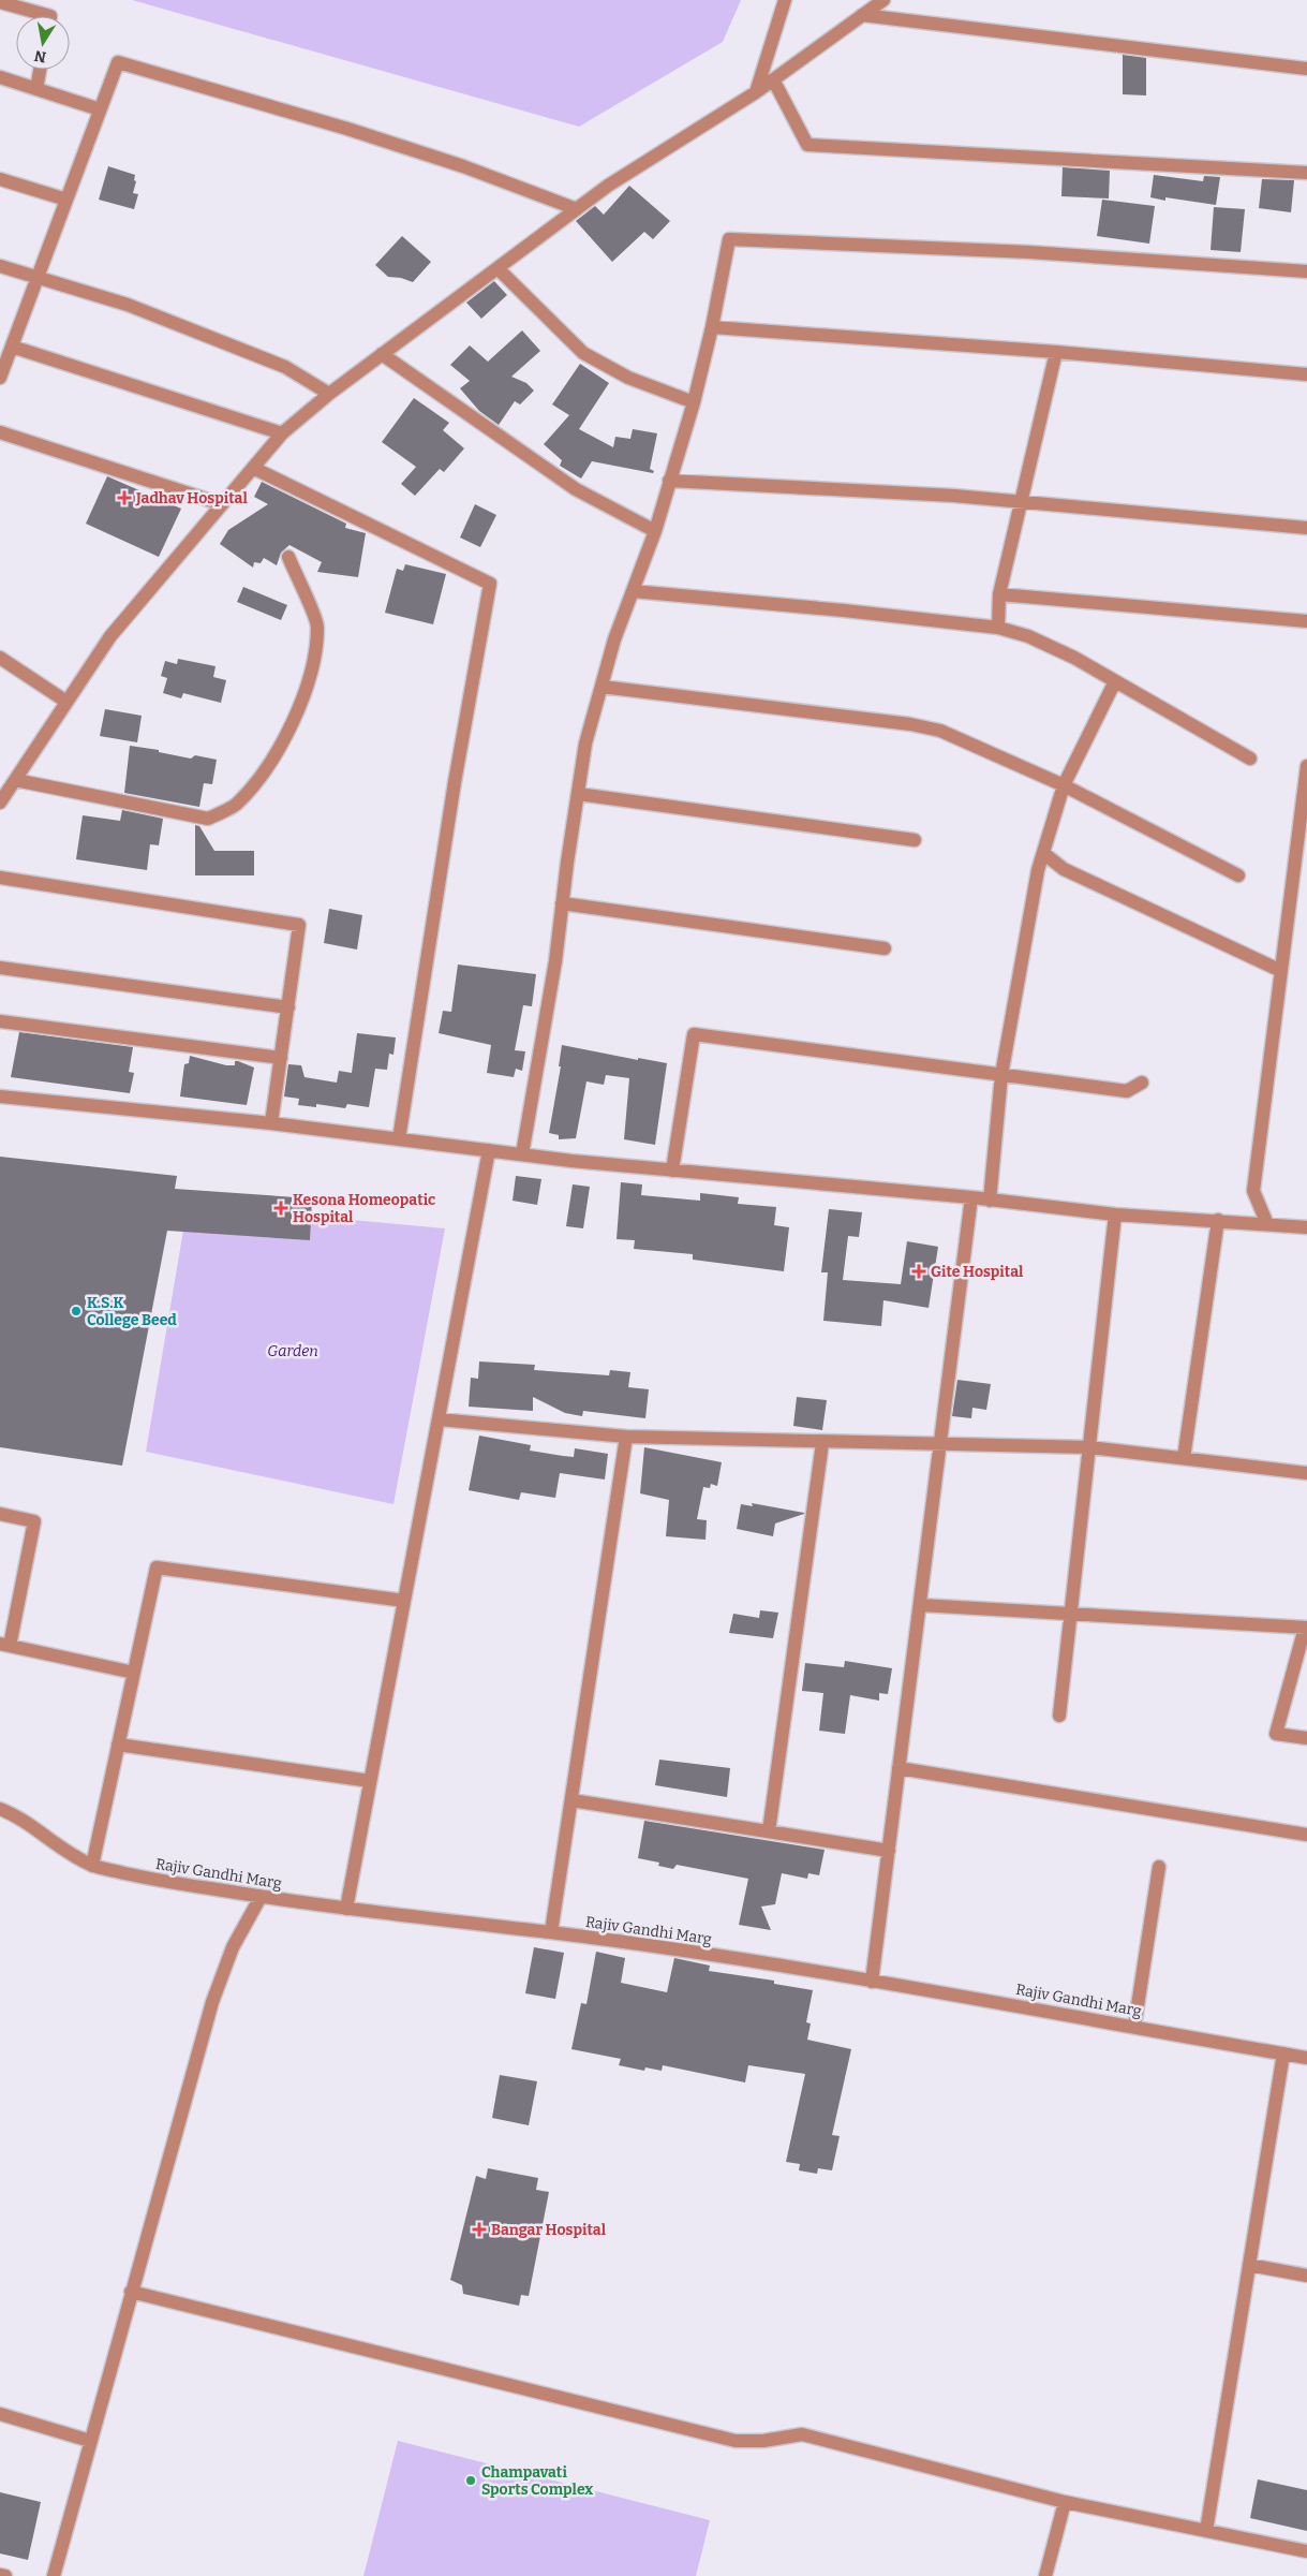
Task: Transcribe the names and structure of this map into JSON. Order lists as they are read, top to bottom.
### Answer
{
  "streets": {
    "street": ["Rajiv Gandhi Marg"]
  },
  "parks": ["Garden"],
  "places": {
    "health": [
      "Jadhav Hospital",
      "Kesona Homeopatic Hospital",
      "Gite Hospital",
      "Bangar Hospital"
    ],
    "other": ["K.S.K College Beed", "Champavati Sports Complex"]
  },
  "north": "bottom"
}
